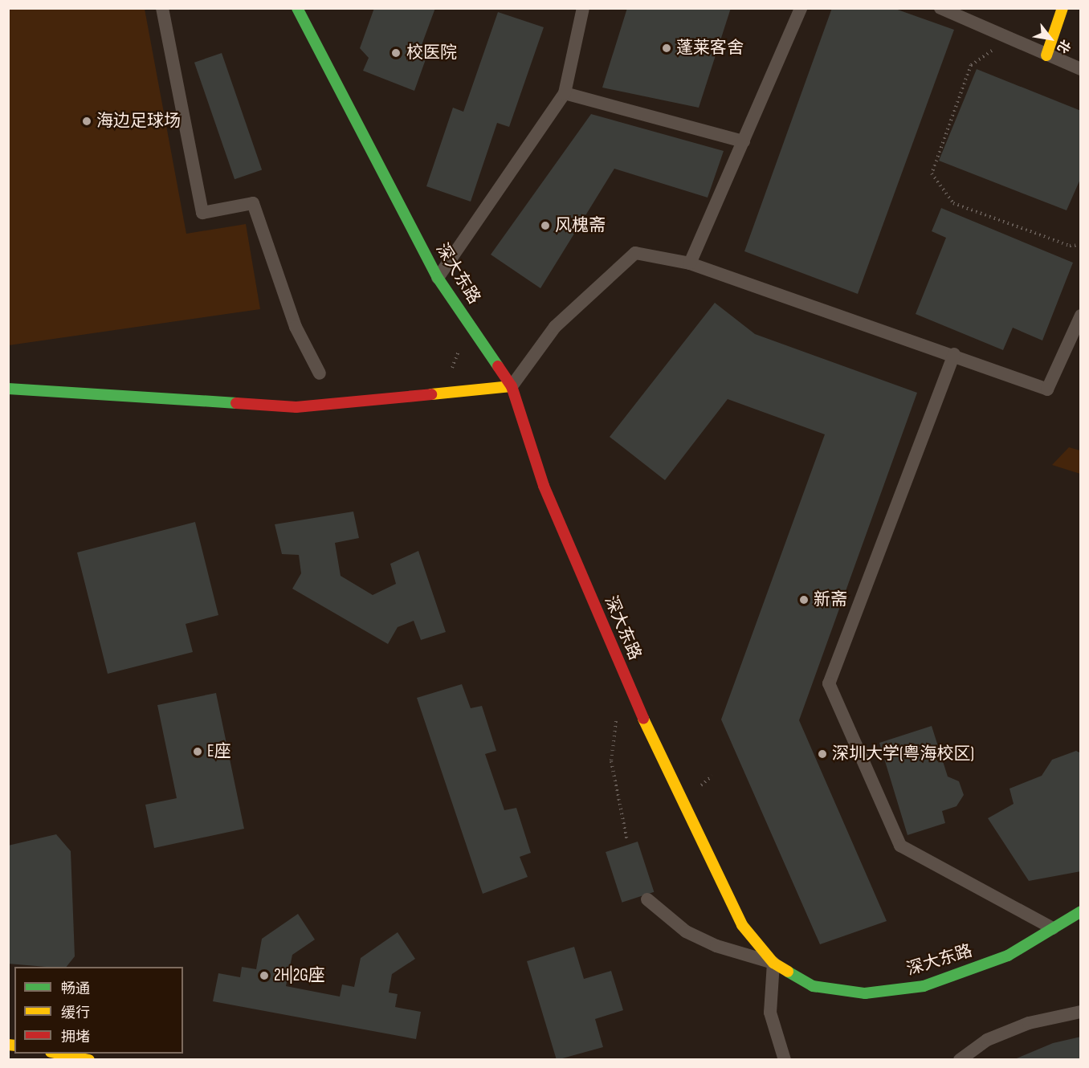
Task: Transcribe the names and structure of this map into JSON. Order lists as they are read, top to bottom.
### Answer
{
  "streets": {
    "street": ["深大东路"]
  },
  "places": [
    "蓬莱客舍",
    "校医院",
    "海边足球场",
    "风槐斋",
    "新斋",
    "E座",
    "深圳大学(粤海校区)",
    "2H|2G座"
  ],
  "legend": ["畅通", "缓行", "拥堵"],
  "north": "bottom right"
}
